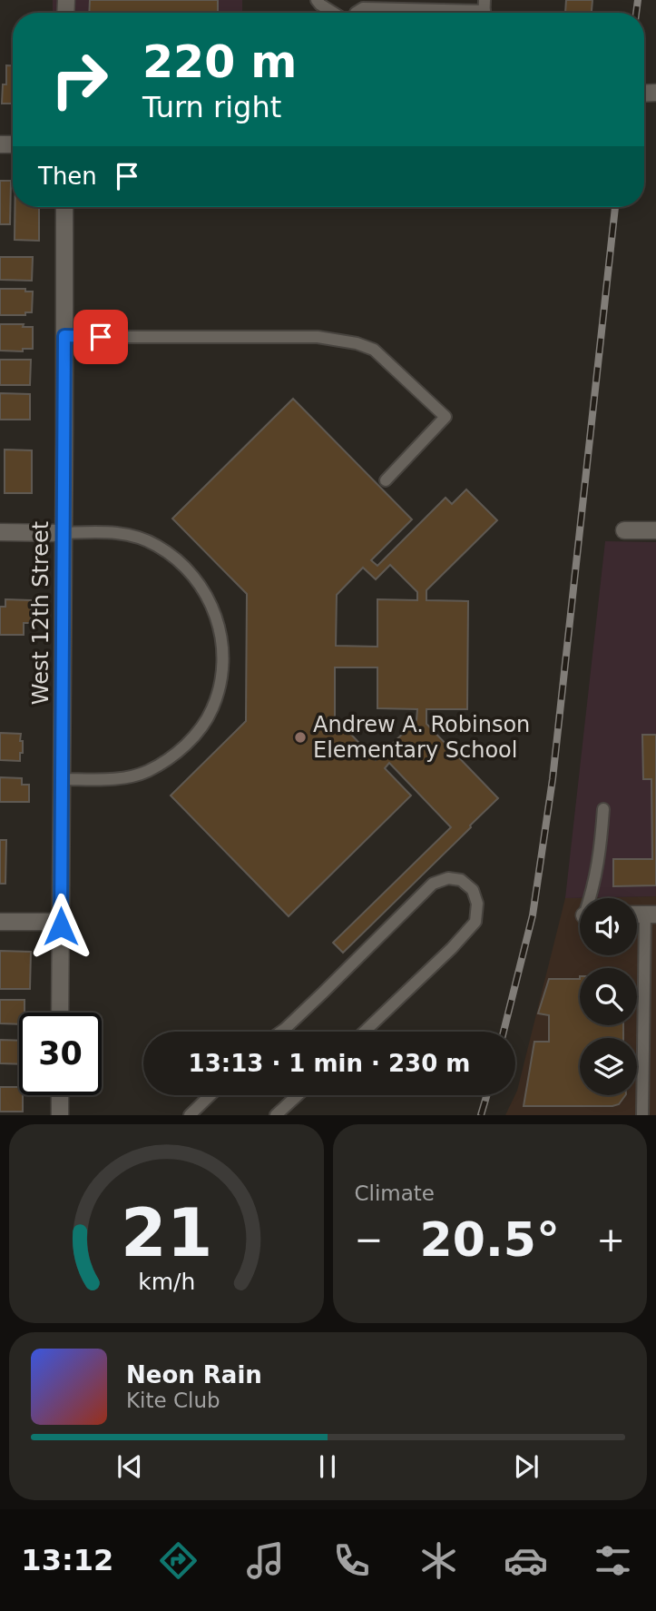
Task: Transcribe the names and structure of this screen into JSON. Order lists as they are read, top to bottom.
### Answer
{
  "streets": {
    "street": ["West 12th Street"]
  },
  "places": ["Andrew A. Robinson Elementary School"],
  "page": {
    "turn": ["220 m", "Turn right"],
    "then": "Then",
    "limit": "30",
    "trip": "13:13 · 1 min · 230 m",
    "tile": "Climate",
    "heat": ["−", "20.5°", "+"],
    "song": ["Neon Rain", "Kite Club"],
    "tabs": "13:12",
    "gauge": ["21", "km/h"]
  }
}
